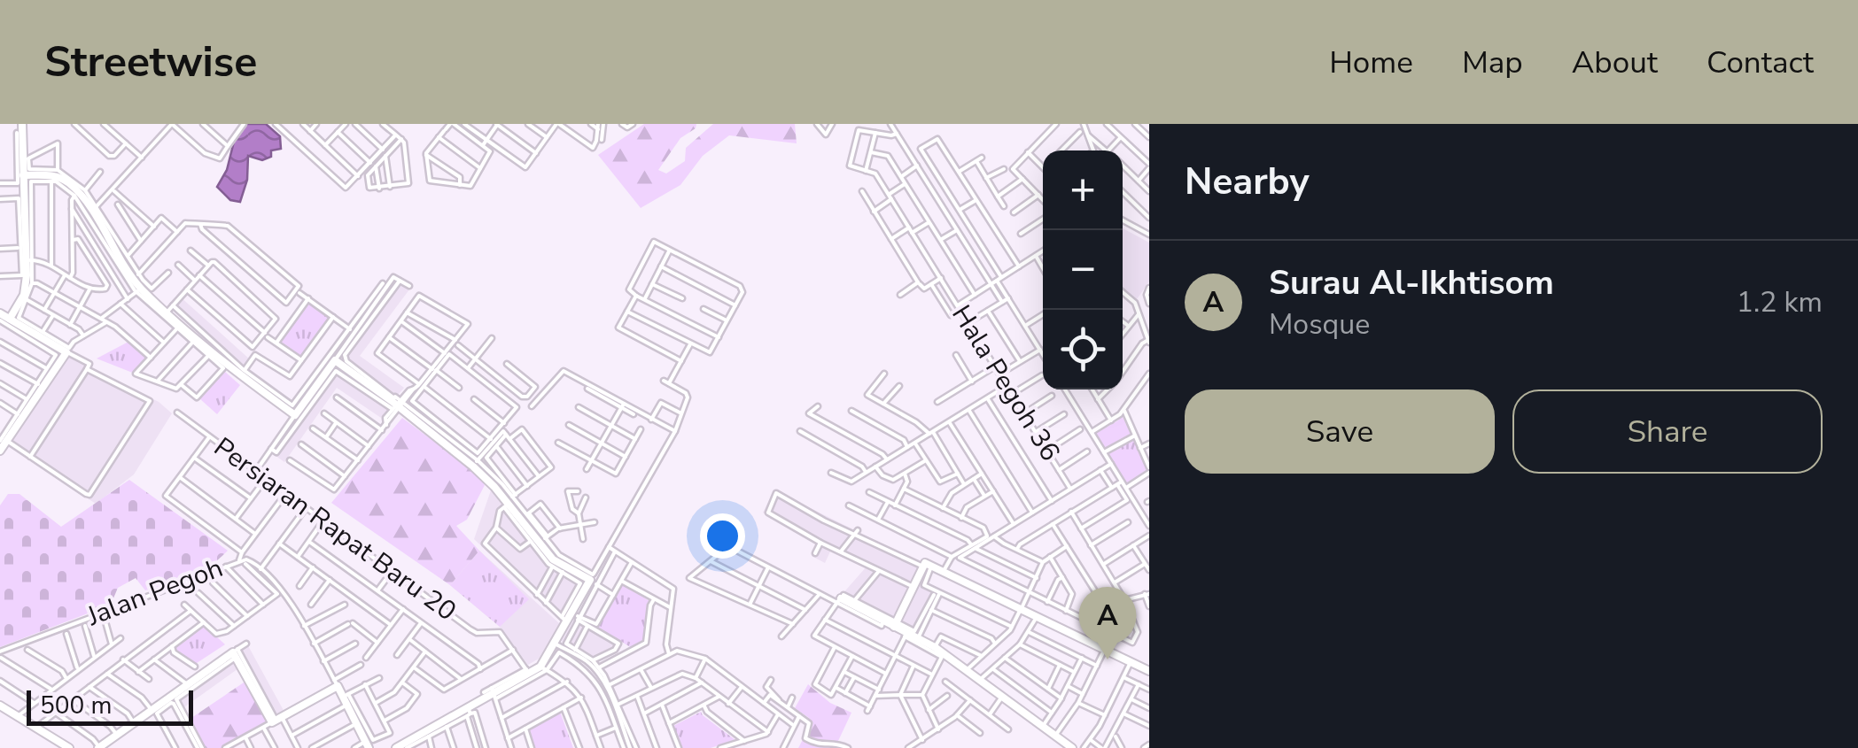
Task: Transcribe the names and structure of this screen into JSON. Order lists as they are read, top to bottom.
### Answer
{
  "streets": {
    "street": ["Hala Pegoh 36", "Persiaran Rapat Baru 20", "Jalan Pegoh"]
  },
  "scale_bar": "500 m",
  "page": {
    "header": "Streetwise",
    "nav": [
      "Home",
      "Map",
      "About",
      "Contact"
    ],
    "heading": "Nearby",
    "map_buttons": ["+", "−"],
    "list": [
      {
        "mark": "A",
        "name": "Surau Al-Ikhtisom",
        "note": "Mosque",
        "value": "1.2 km"
      }
    ],
    "buttons": ["Save", "Share"],
    "pins": "A",
    "scale": "500 m"
  }
}
